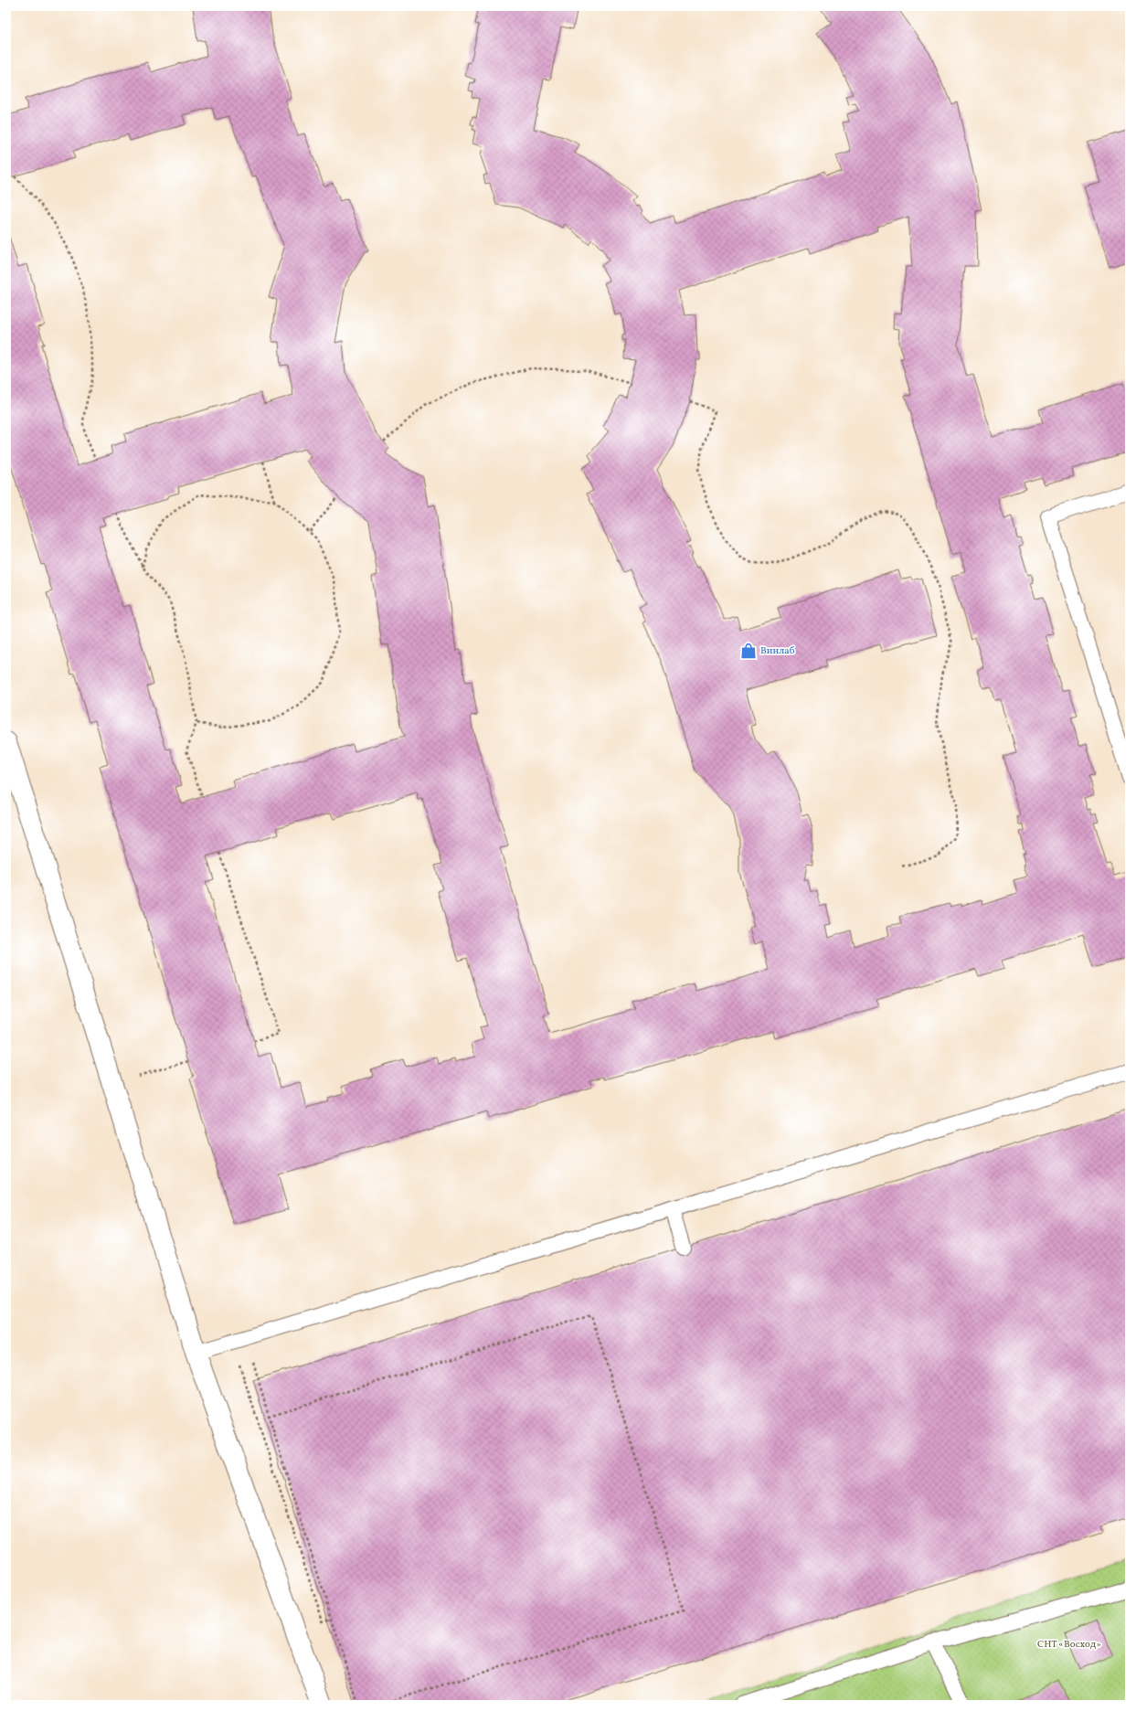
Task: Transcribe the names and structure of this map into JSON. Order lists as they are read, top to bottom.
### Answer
{
  "parks": ["СНТ «Восход»"],
  "places": {
    "shop": ["Винлаб"]
  }
}
